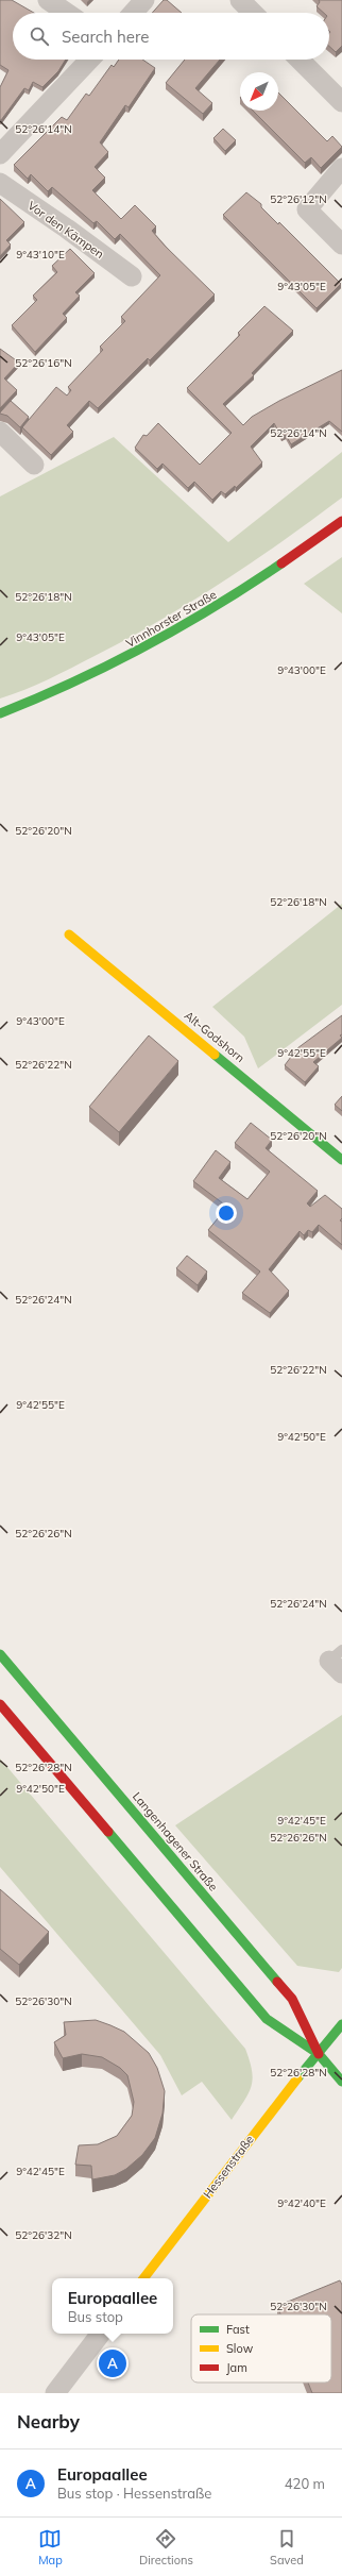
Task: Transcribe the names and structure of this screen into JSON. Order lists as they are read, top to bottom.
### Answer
{
  "streets": {
    "street": [
      "Vor den Kämpen",
      "Vinnhorster Straße",
      "Alt-Godshorn",
      "Langenhagener Straße",
      "Hessenstraße"
    ]
  },
  "crossings": [
    ["Langenhagener Straße", "Hessenstraße"]
  ],
  "legend": ["Fast", "Slow", "Jam"],
  "north": "bottom left",
  "page": {
    "search": "Search here",
    "popup": ["Europaallee", "Bus stop"],
    "pins": "A",
    "heading": "Nearby",
    "list": [
      {
        "mark": "A",
        "name": "Europaallee",
        "note": "Bus stop · Hessenstraße",
        "value": "420 m"
      }
    ],
    "nav": ["Map", "Directions", "Saved"]
  },
  "coordinates": [
    "52°26'14\"N",
    "52°26'12\"N",
    "9°43'10\"E",
    "9°43'05\"E",
    "52°26'16\"N",
    "52°26'18\"N",
    "9°43'00\"E",
    "52°26'20\"N",
    "9°42'55\"E",
    "52°26'22\"N",
    "52°26'24\"N",
    "9°42'50\"E",
    "52°26'26\"N",
    "52°26'28\"N",
    "9°42'45\"E",
    "52°26'30\"N",
    "9°42'40\"E",
    "52°26'32\"N"
  ]
}
